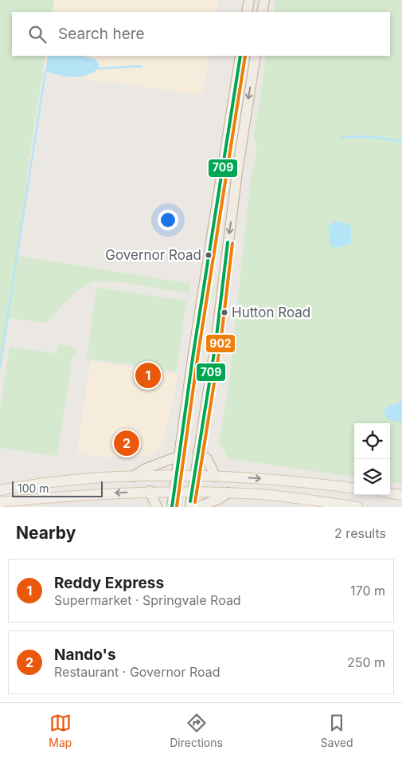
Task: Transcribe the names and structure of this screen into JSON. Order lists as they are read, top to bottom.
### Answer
{
  "places": ["Governor Road", "Hutton Road"],
  "lines": ["transit line 709", "transit line 902"],
  "scale_bar": "100 m",
  "page": {
    "search": "Search here",
    "pins": ["1", "2"],
    "scale": "100 m",
    "heading": ["Nearby", "2 results"],
    "list": [
      {
        "mark": "1",
        "name": "Reddy Express",
        "note": "Supermarket · Springvale Road",
        "value": "170 m"
      },
      {
        "mark": "2",
        "name": "Nando's",
        "note": "Restaurant · Governor Road",
        "value": "250 m"
      }
    ],
    "nav": ["Map", "Directions", "Saved"]
  }
}
